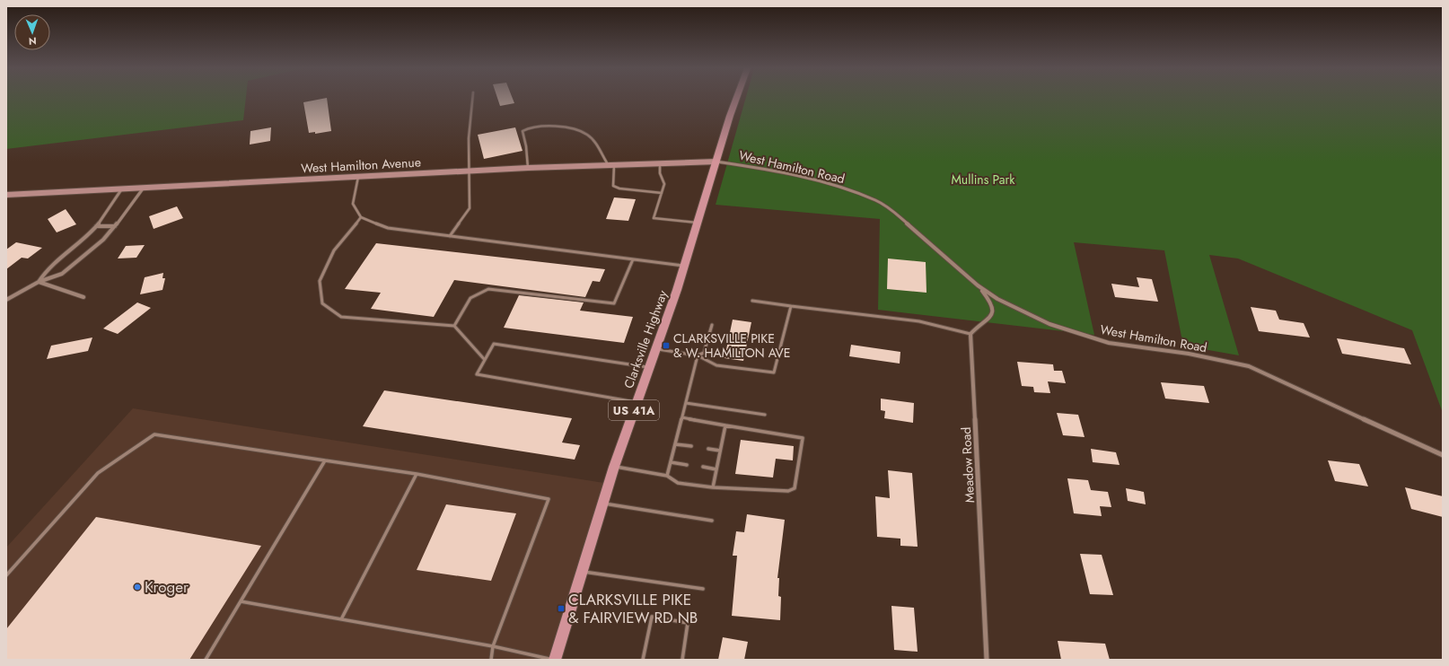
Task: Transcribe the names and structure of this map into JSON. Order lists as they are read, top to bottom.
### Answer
{
  "streets": {
    "main road": ["Clarksville Highway", "US 41A"],
    "street": ["West Hamilton Avenue", "West Hamilton Road", "Meadow Road"]
  },
  "crossings": [
    ["West Hamilton Avenue", "West Hamilton Road"],
    ["West Hamilton Avenue", "Clarksville Highway"],
    ["West Hamilton Road", "Clarksville Highway"]
  ],
  "parks": ["Mullins Park"],
  "places": {
    "transit": ["CLARKSVILLE PIKE & W. HAMILTON AVE", "CLARKSVILLE PIKE & FAIRVIEW RD NB"],
    "other": ["Kroger"]
  },
  "north": "bottom"
}
